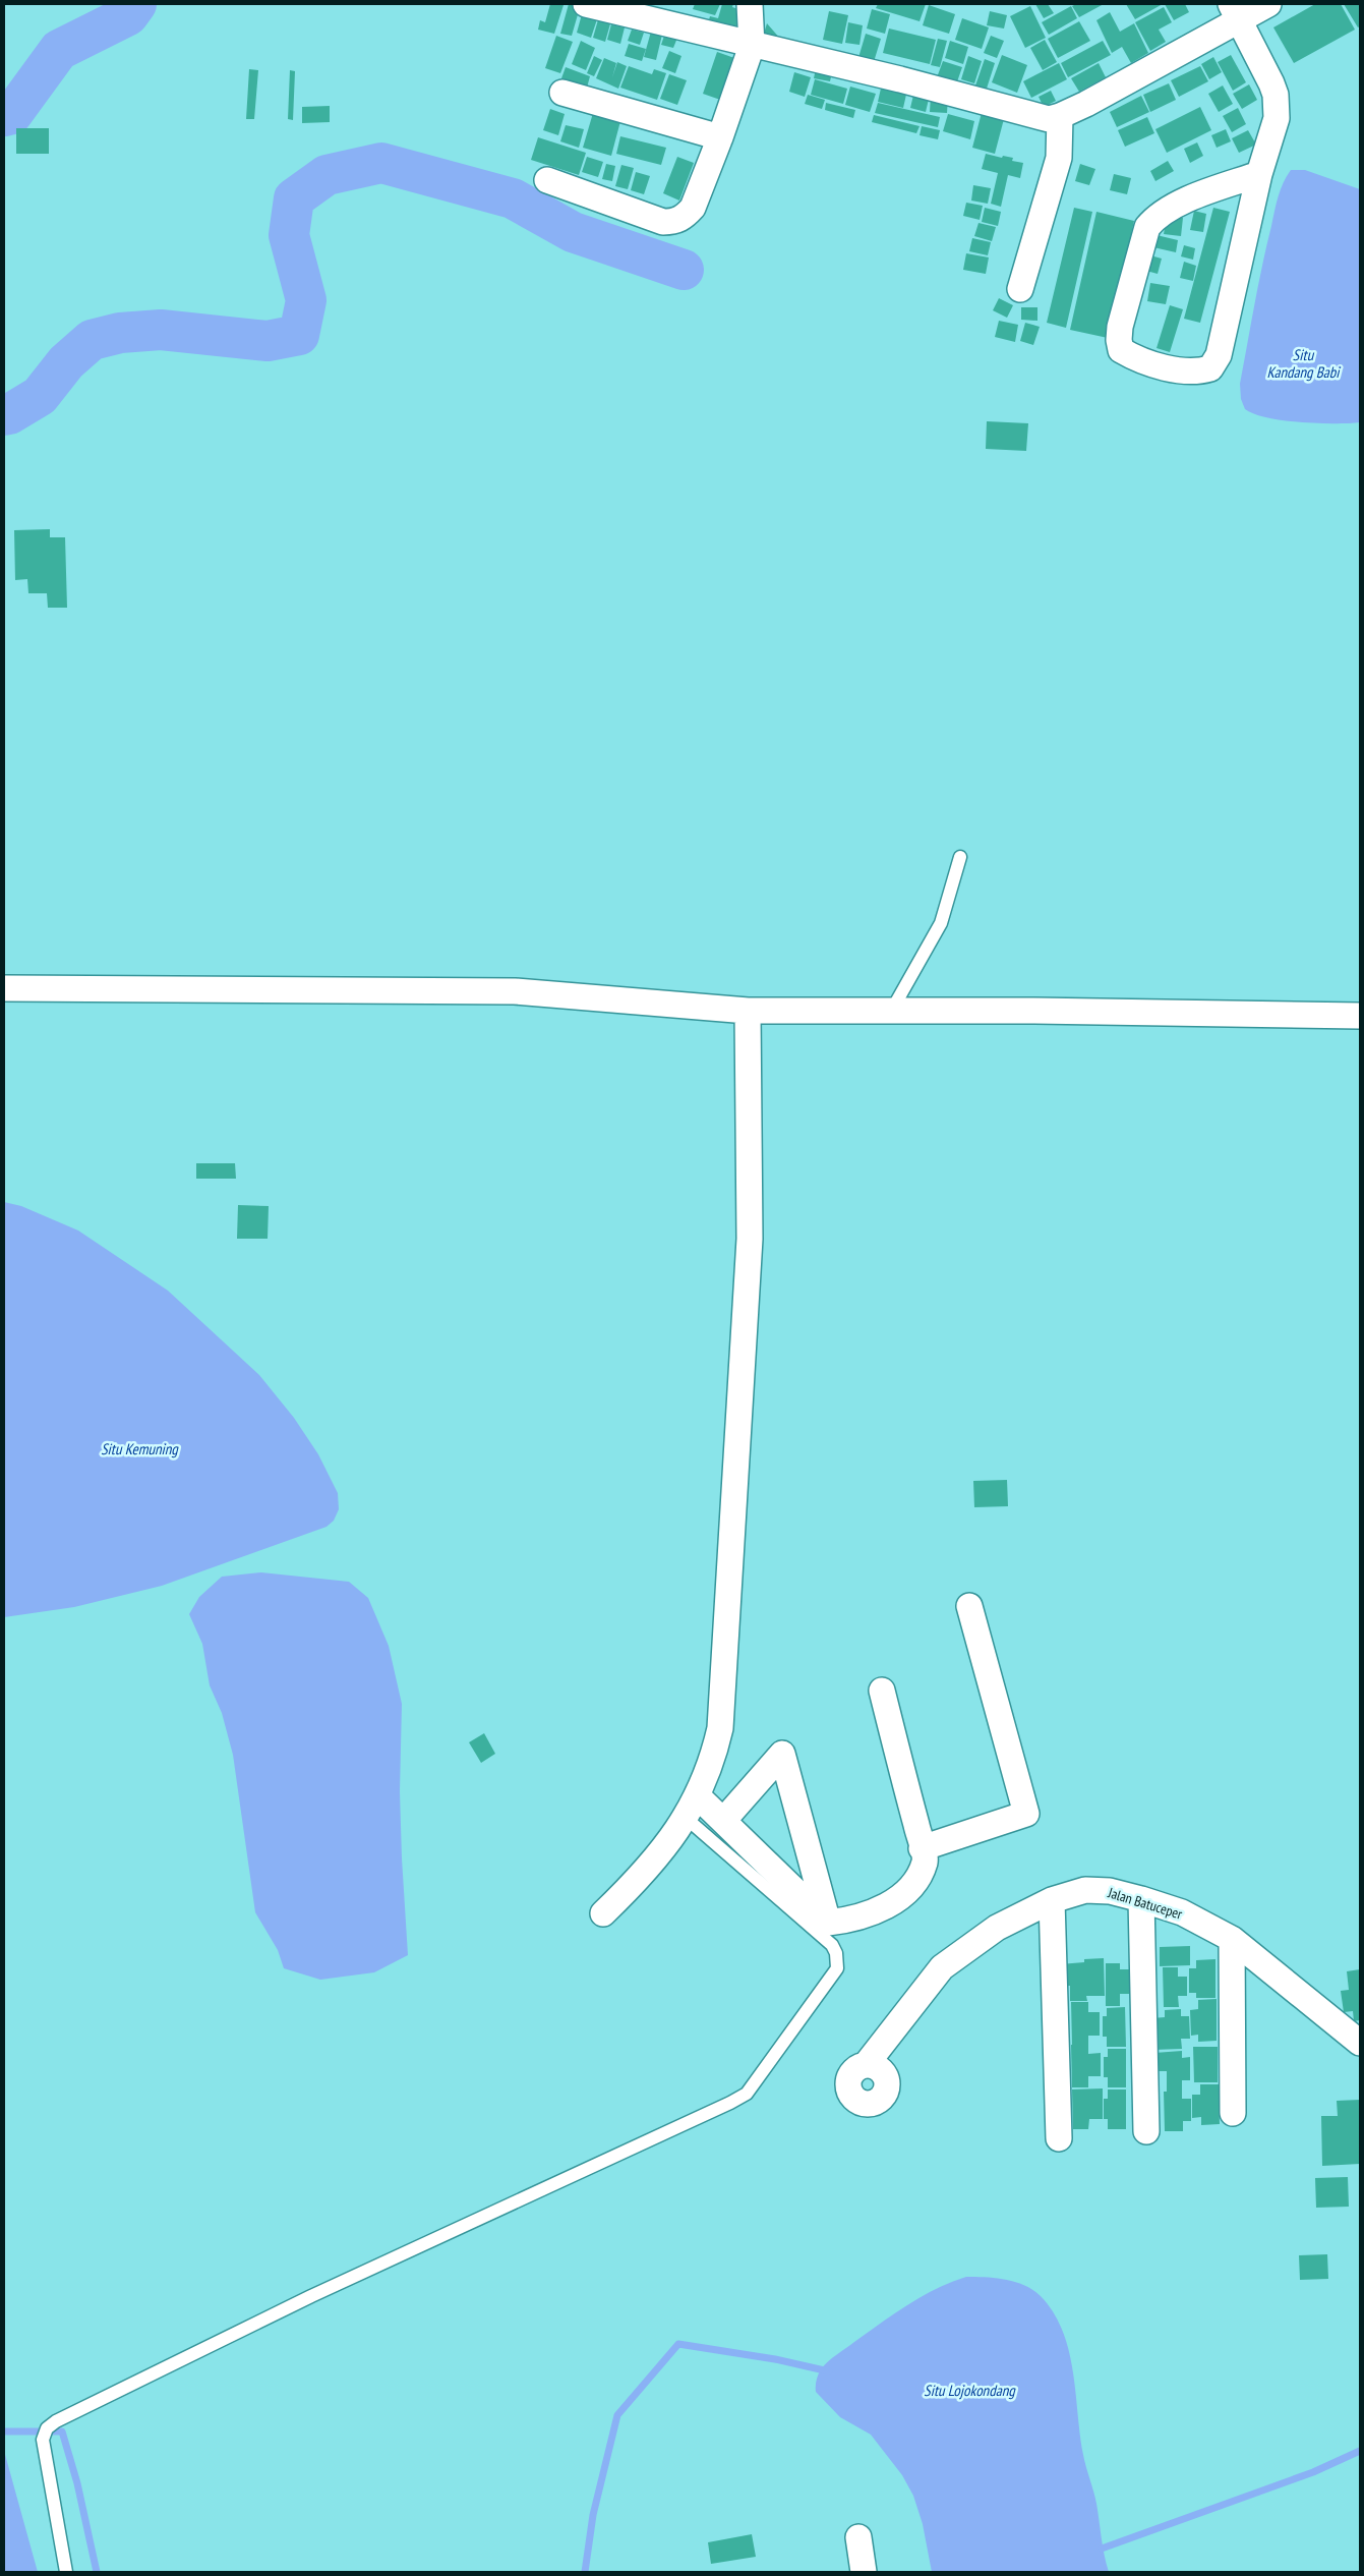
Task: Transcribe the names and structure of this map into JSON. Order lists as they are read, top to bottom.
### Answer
{
  "streets": {
    "street": ["Jalan Batuceper"]
  },
  "water": ["Situ Kandang Babi", "Situ Kemuning", "Situ Lojokondang"]
}
